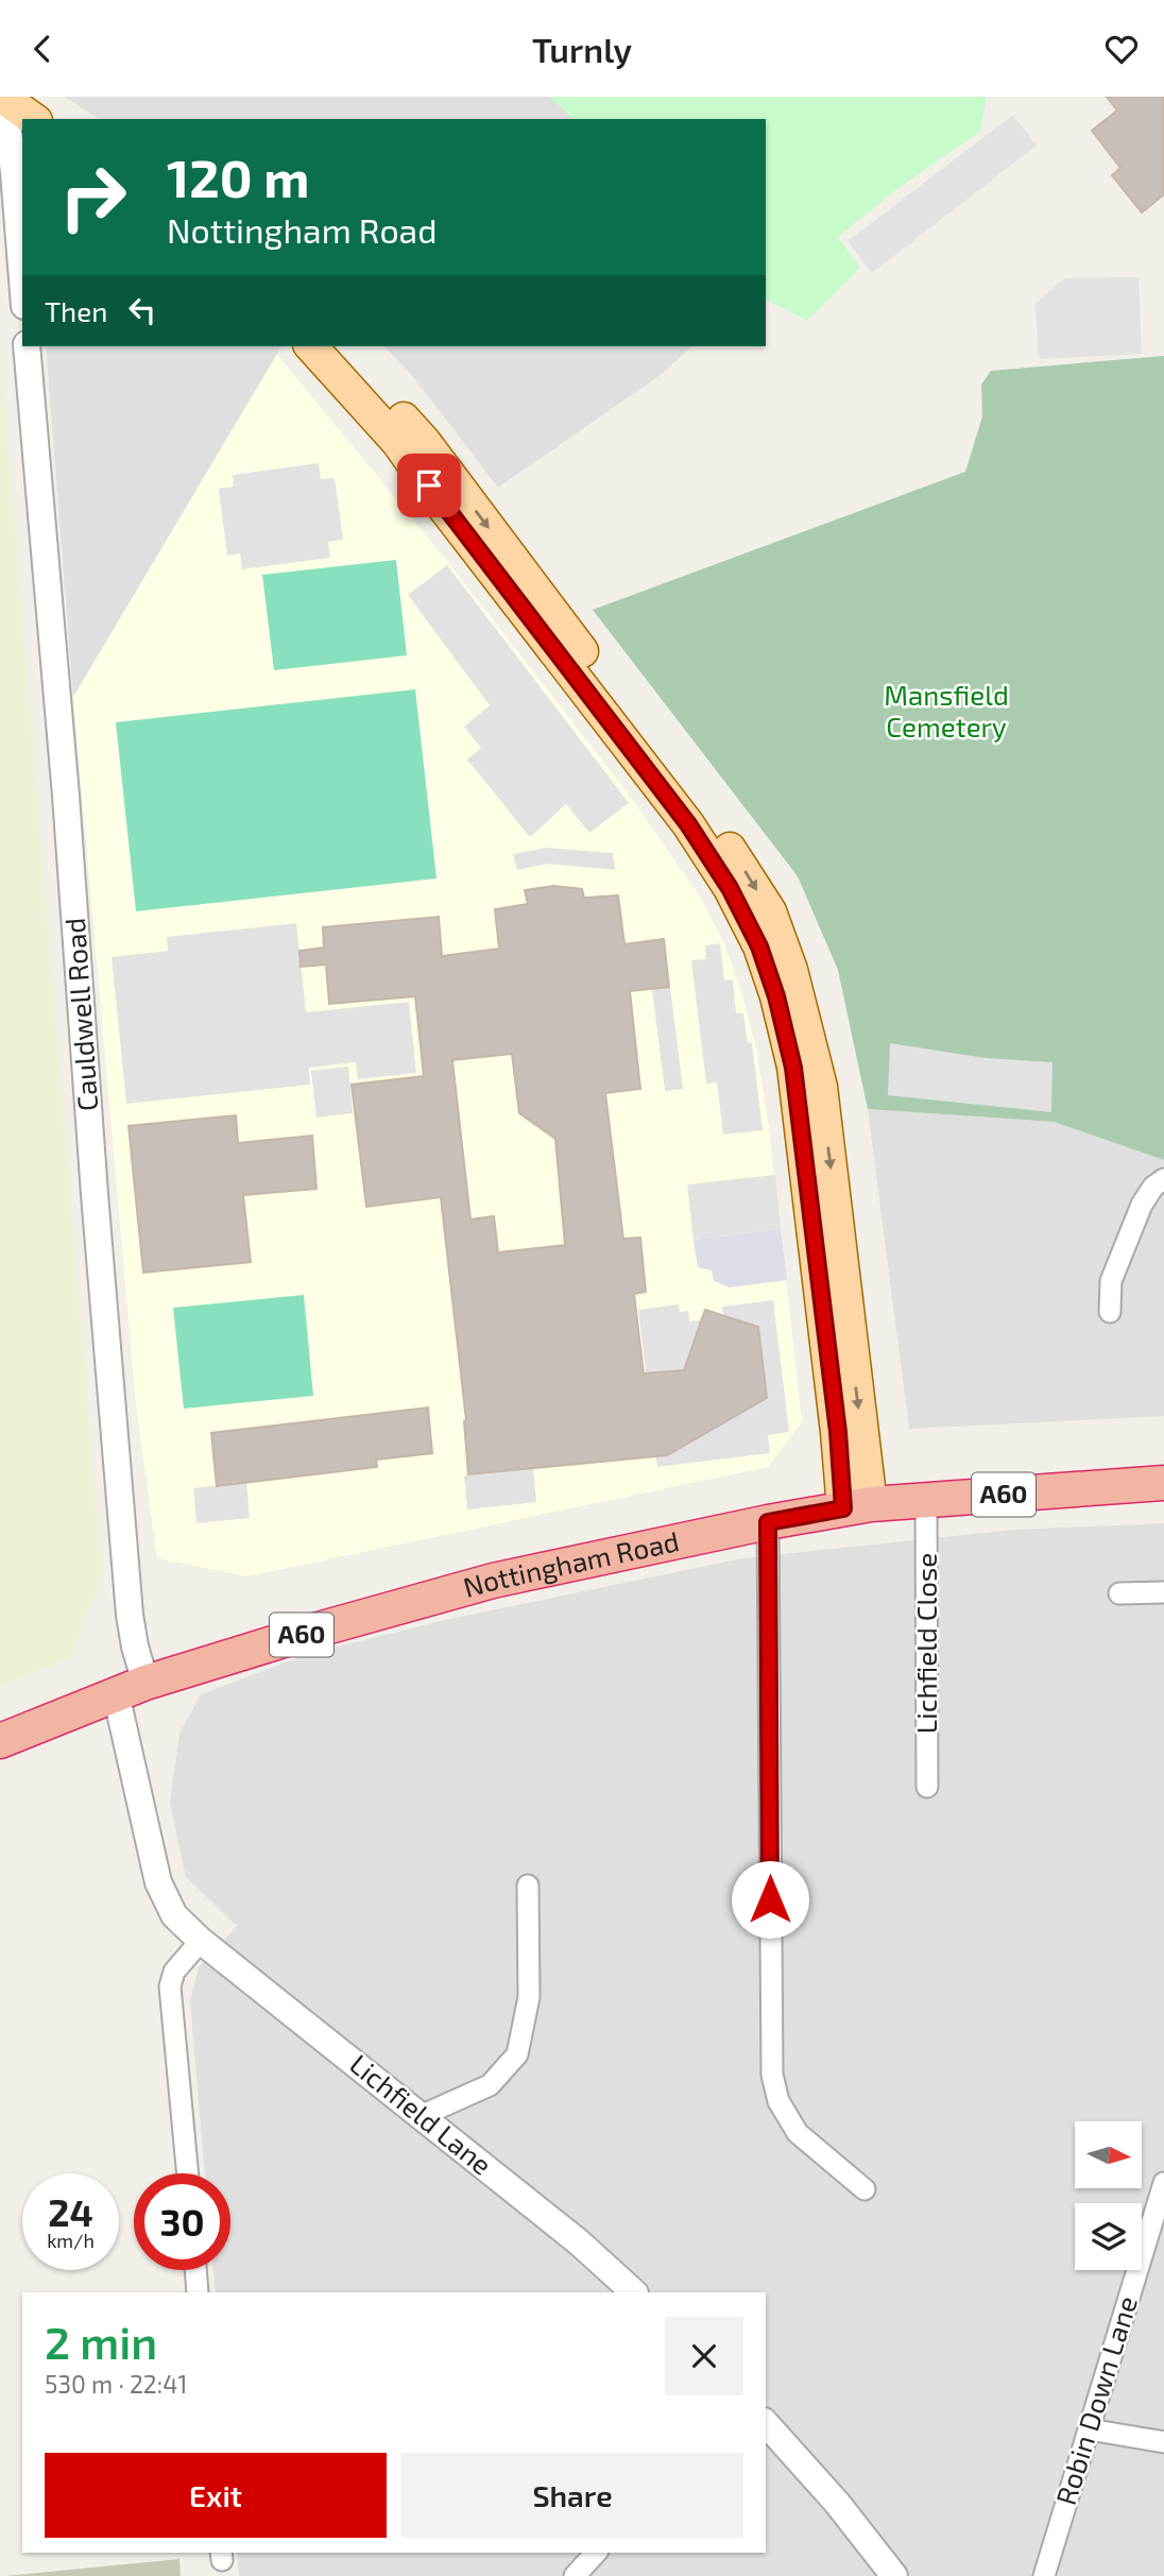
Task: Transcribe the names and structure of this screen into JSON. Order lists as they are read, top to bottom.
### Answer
{
  "streets": {
    "highway": ["A60", "Nottingham Road"],
    "street": [
      "Cauldwell Road",
      "Lichfield Close",
      "Lichfield Lane",
      "Robin Down Lane"
    ]
  },
  "crossings": [
    ["Cauldwell Road", "Nottingham Road"],
    ["Cauldwell Road", "Lichfield Lane"],
    ["Nottingham Road", "Lichfield Close"]
  ],
  "parks": ["Mansfield Cemetery"],
  "north": "right",
  "page": {
    "header": "Turnly",
    "turn": ["120 m", "Nottingham Road"],
    "then": "Then",
    "speed": "24 km/h",
    "limit": "30",
    "heading": ["2 min", "530 m · 22:41"],
    "buttons": ["Exit", "Share"]
  }
}
